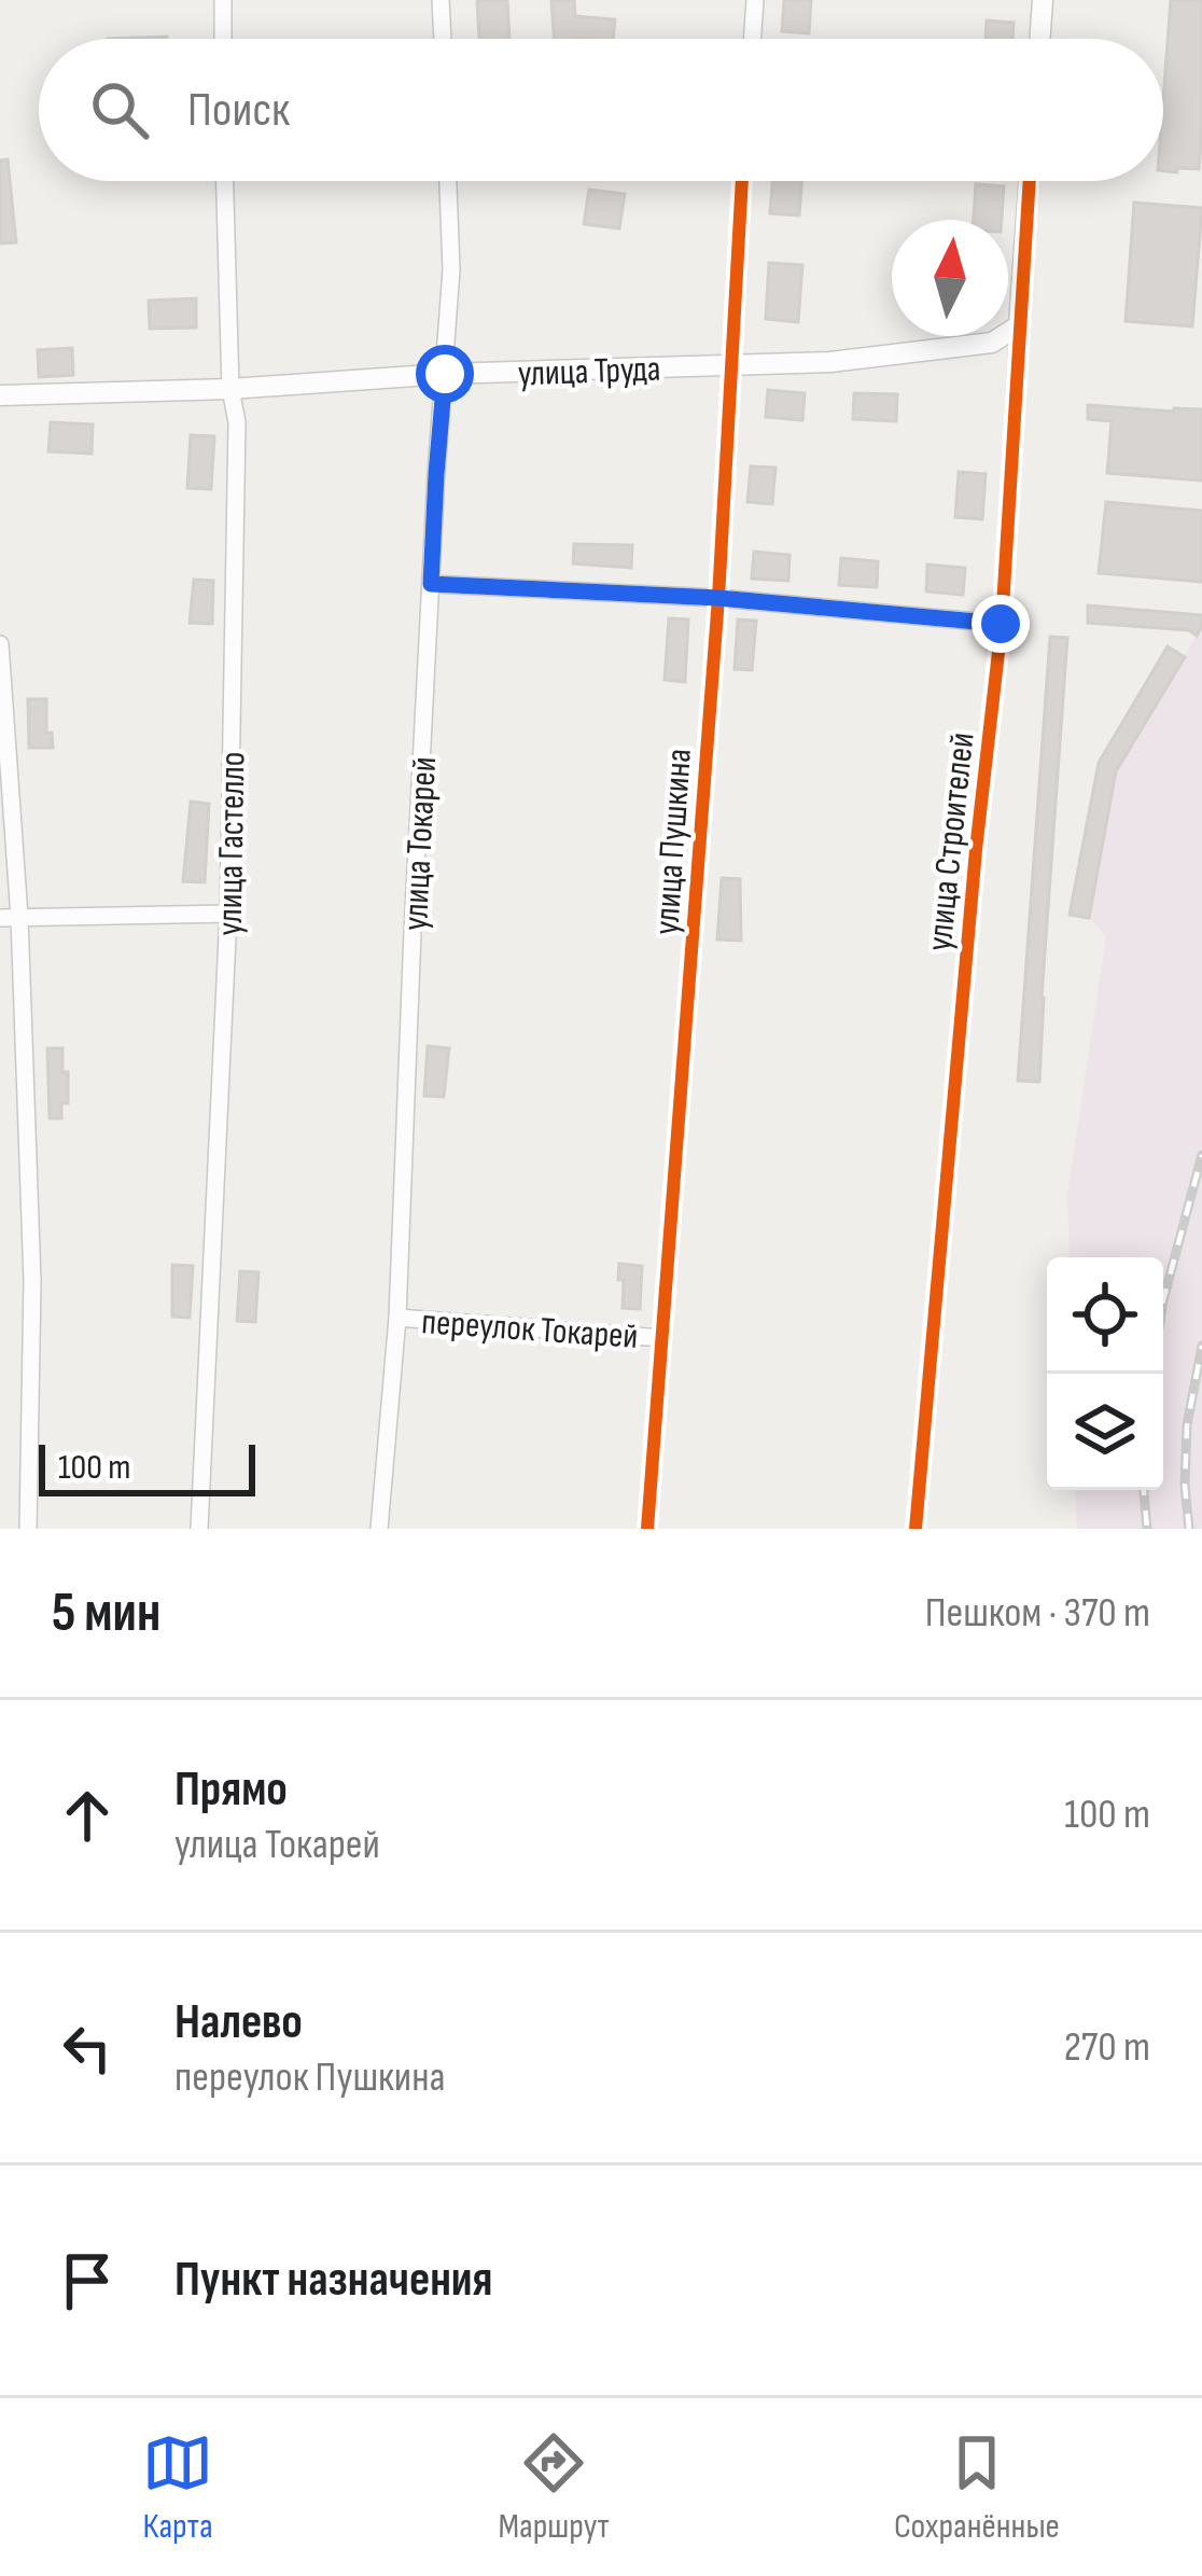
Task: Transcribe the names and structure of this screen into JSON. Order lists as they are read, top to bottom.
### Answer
{
  "streets": {
    "street": [
      "улица Труда",
      "улица Пушкина",
      "улица Строителей",
      "улица Гастелло",
      "улица Токарей",
      "переулок Токарей"
    ]
  },
  "crossings": [
    ["улица Труда", "улица Пушкина"],
    ["улица Труда", "улица Строителей"],
    ["улица Труда", "улица Гастелло"],
    ["улица Труда", "улица Токарей"],
    ["улица Пушкина", "переулок Токарей"],
    ["улица Токарей", "переулок Токарей"]
  ],
  "scale_bar": "100 m",
  "north": "top",
  "page": {
    "search": "Поиск",
    "scale": "100 m",
    "heading": ["5 мин", "Пешком · 370 m"],
    "list": [
      ["Прямо", "улица Токарей", "100 m"],
      ["Налево", "переулок Пушкина", "270 m"],
      "Пункт назначения"
    ],
    "nav": ["Карта", "Маршрут", "Сохранённые"]
  }
}
